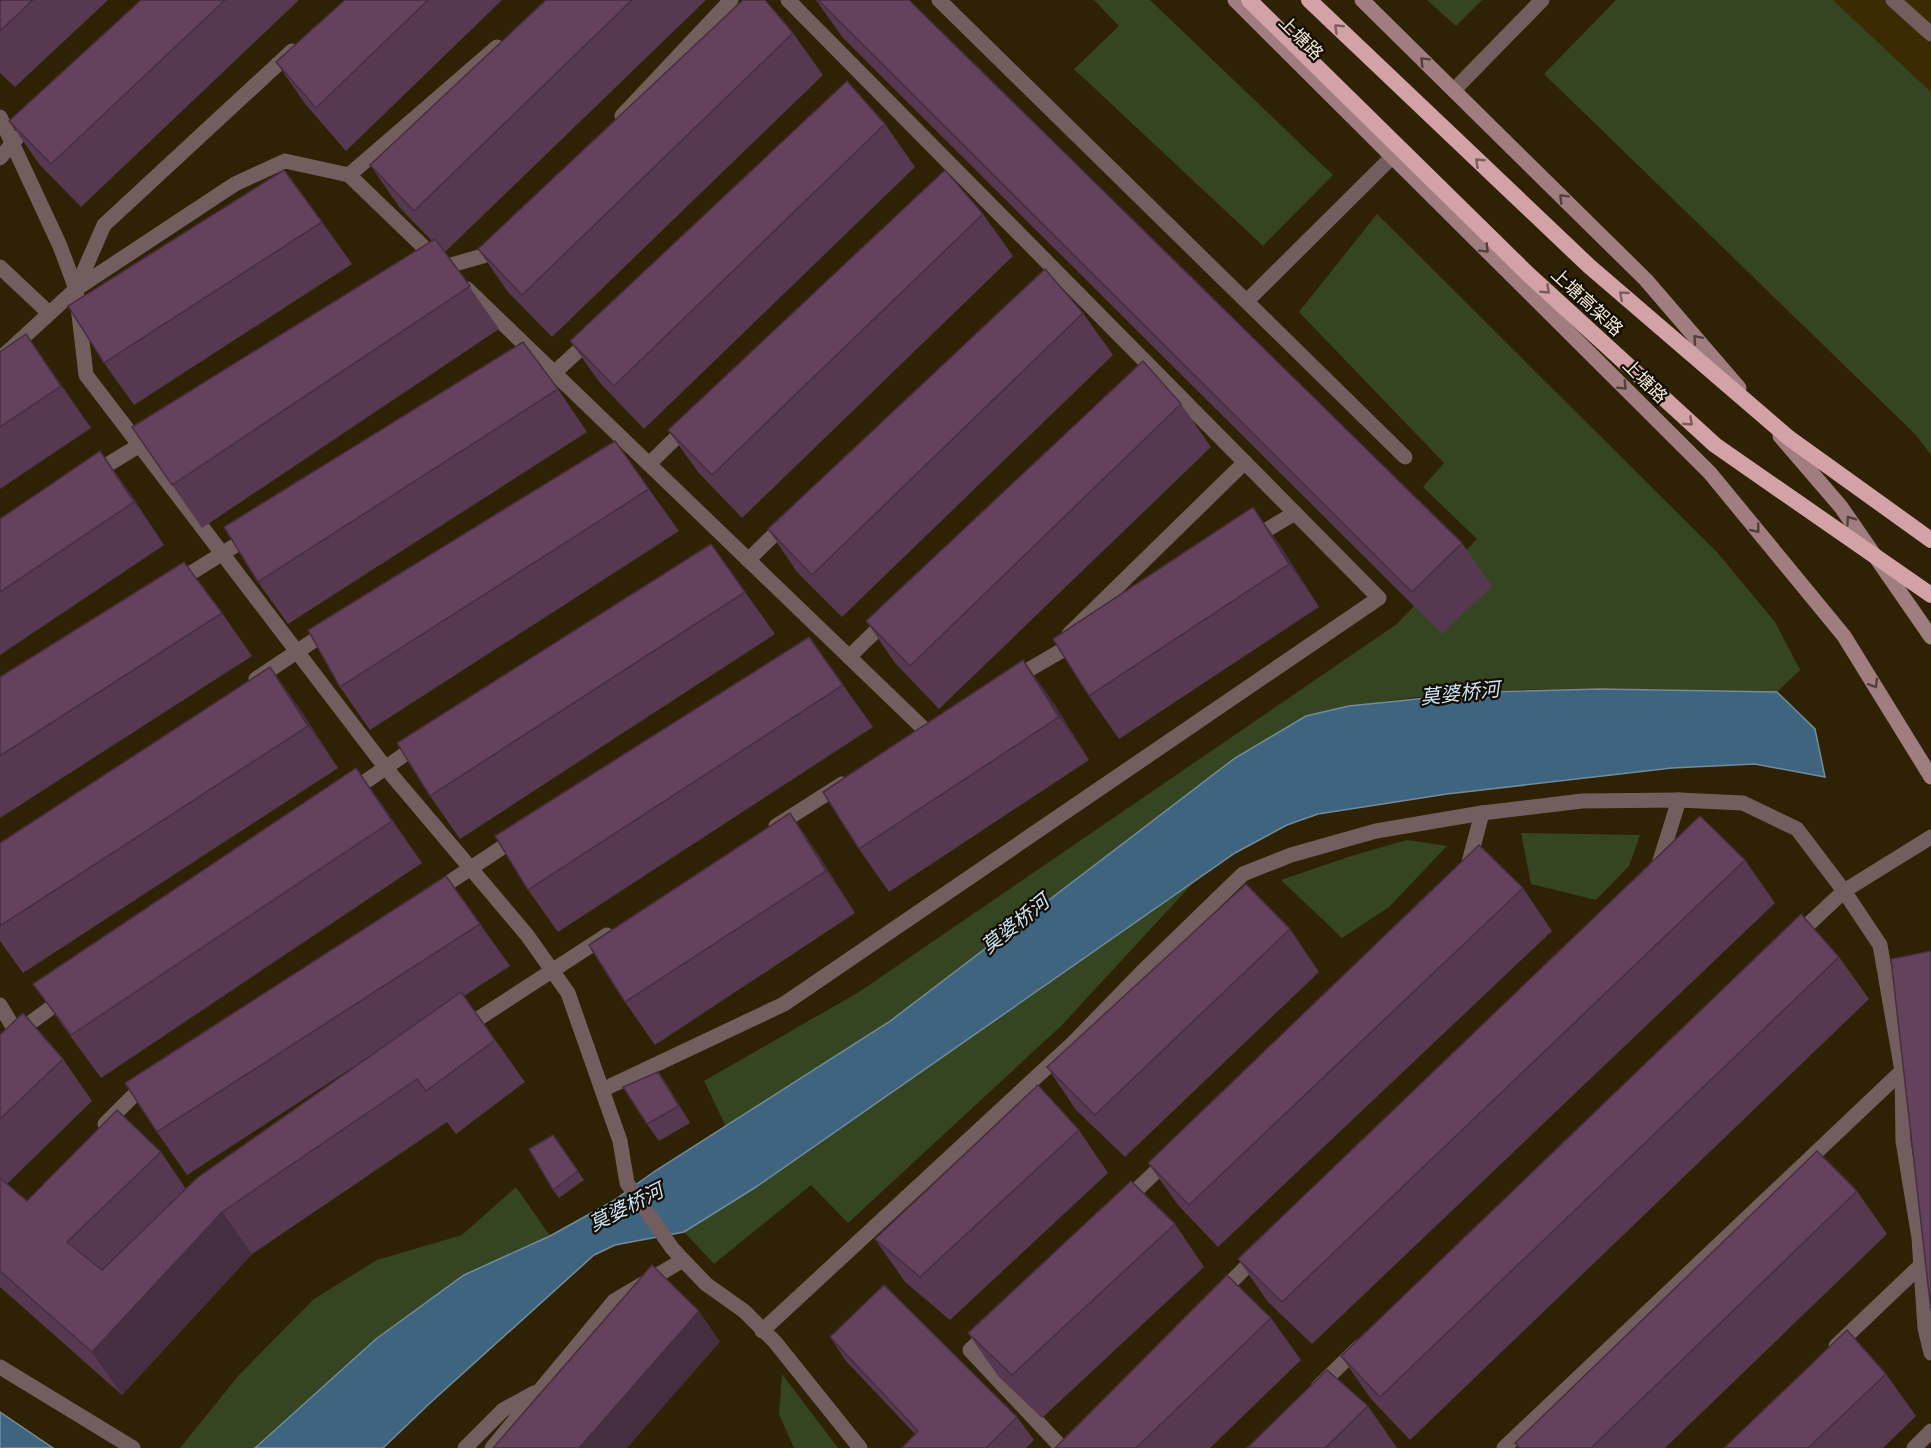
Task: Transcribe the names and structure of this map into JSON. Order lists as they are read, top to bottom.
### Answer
{
  "streets": {
    "highway": ["上塘高架路"],
    "main road": ["上塘路"]
  },
  "water": ["莫婆桥河"]
}
